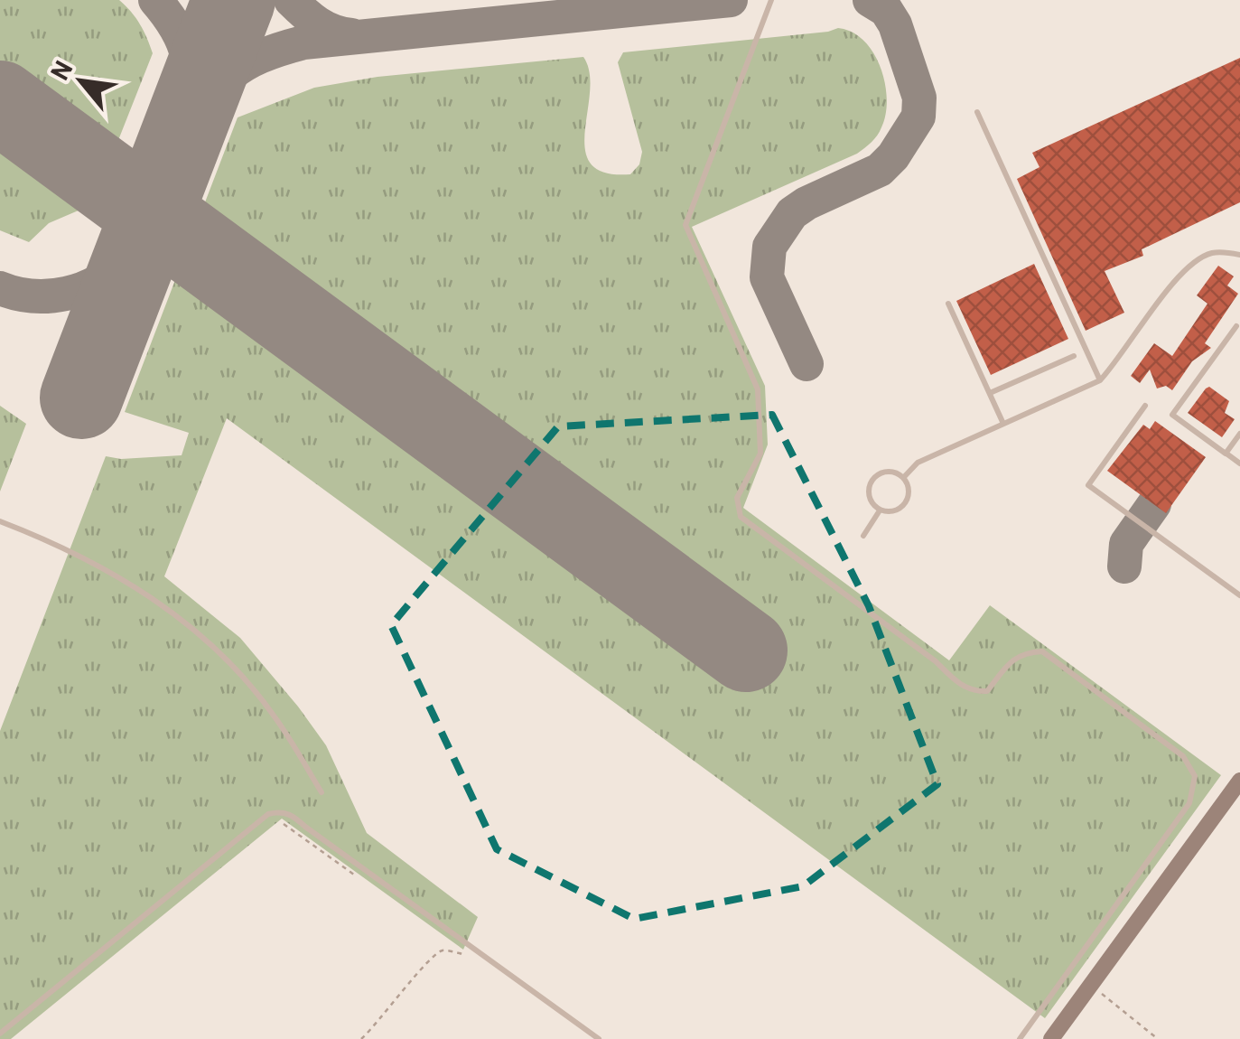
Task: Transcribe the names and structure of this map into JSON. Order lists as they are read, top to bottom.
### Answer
{
  "north": "top left"
}
